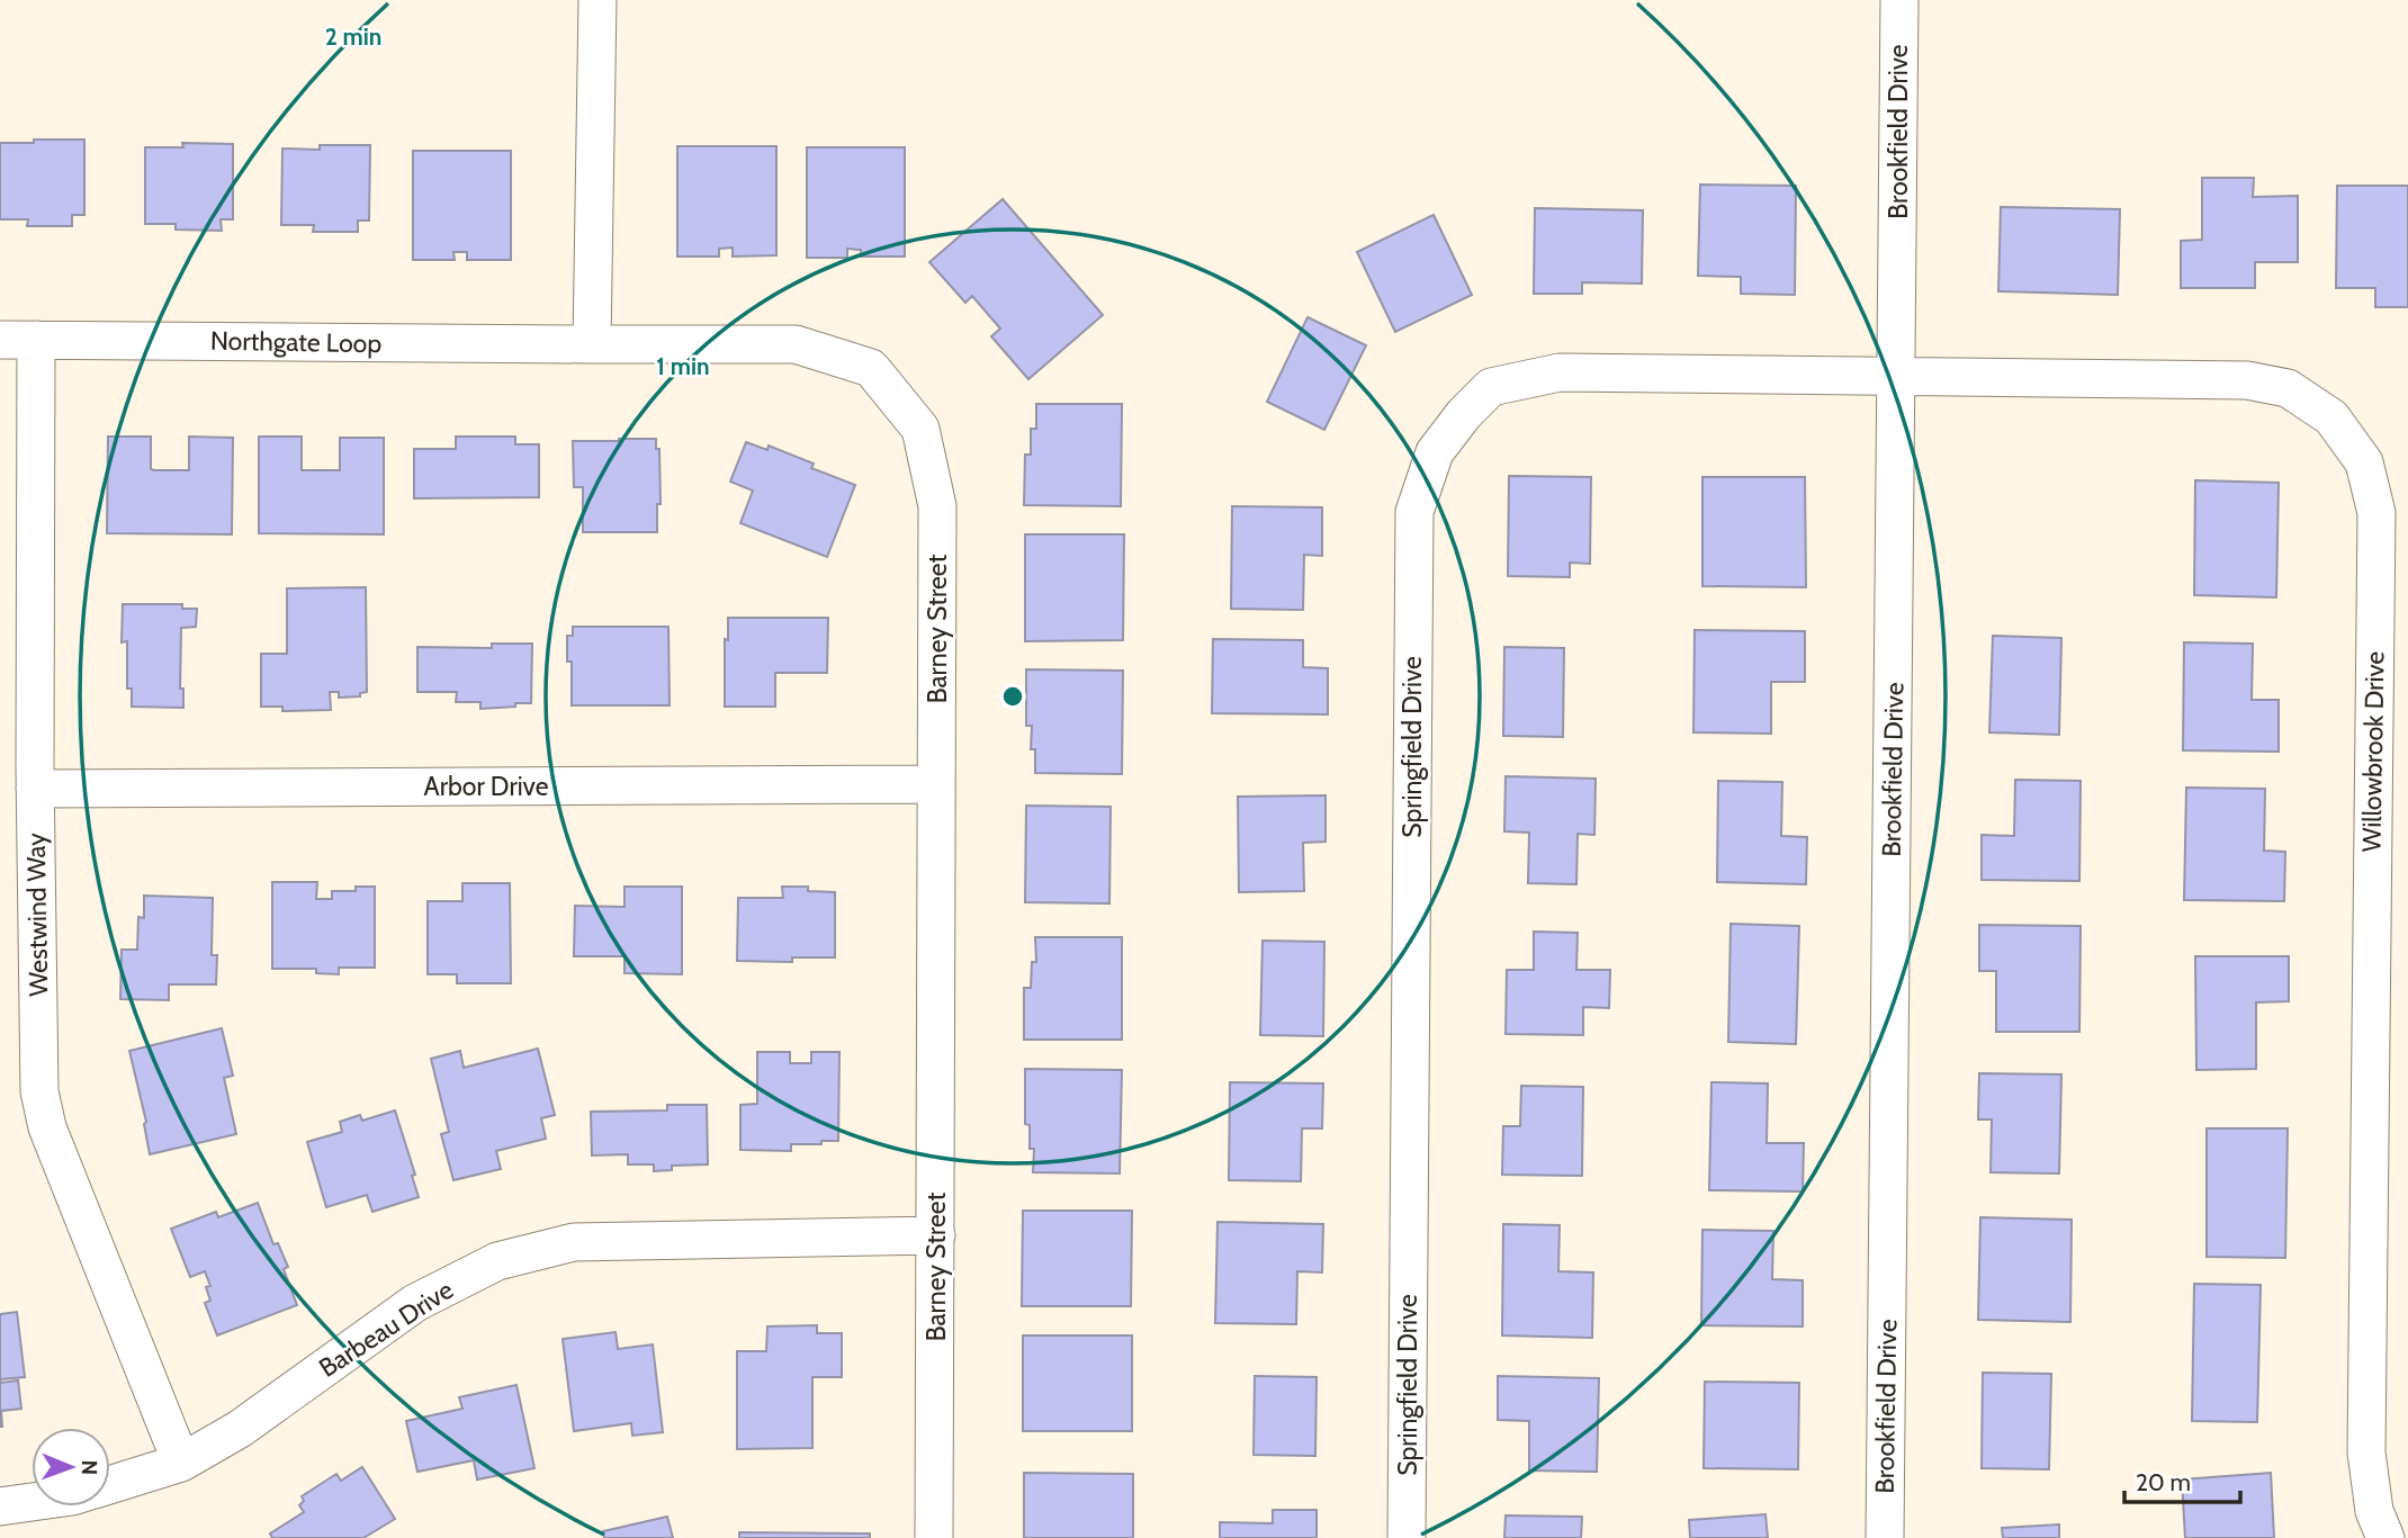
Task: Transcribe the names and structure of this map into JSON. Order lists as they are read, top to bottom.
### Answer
{
  "streets": {
    "street": [
      "Brookfield Drive",
      "Northgate Loop",
      "Barney Street",
      "Springfield Drive",
      "Willowbrook Drive",
      "Arbor Drive",
      "Westwind Way",
      "Barbeau Drive"
    ]
  },
  "crossings": [
    ["Brookfield Drive", "Springfield Drive"],
    ["Brookfield Drive", "Willowbrook Drive"],
    ["Northgate Loop", "Barney Street"],
    ["Northgate Loop", "Westwind Way"],
    ["Barney Street", "Arbor Drive"],
    ["Barney Street", "Barbeau Drive"],
    ["Springfield Drive", "Willowbrook Drive"],
    ["Arbor Drive", "Westwind Way"],
    ["Westwind Way", "Barbeau Drive"]
  ],
  "scale_bar": "20 m",
  "north": "right",
  "rings": ["2 min", "1 min"]
}
